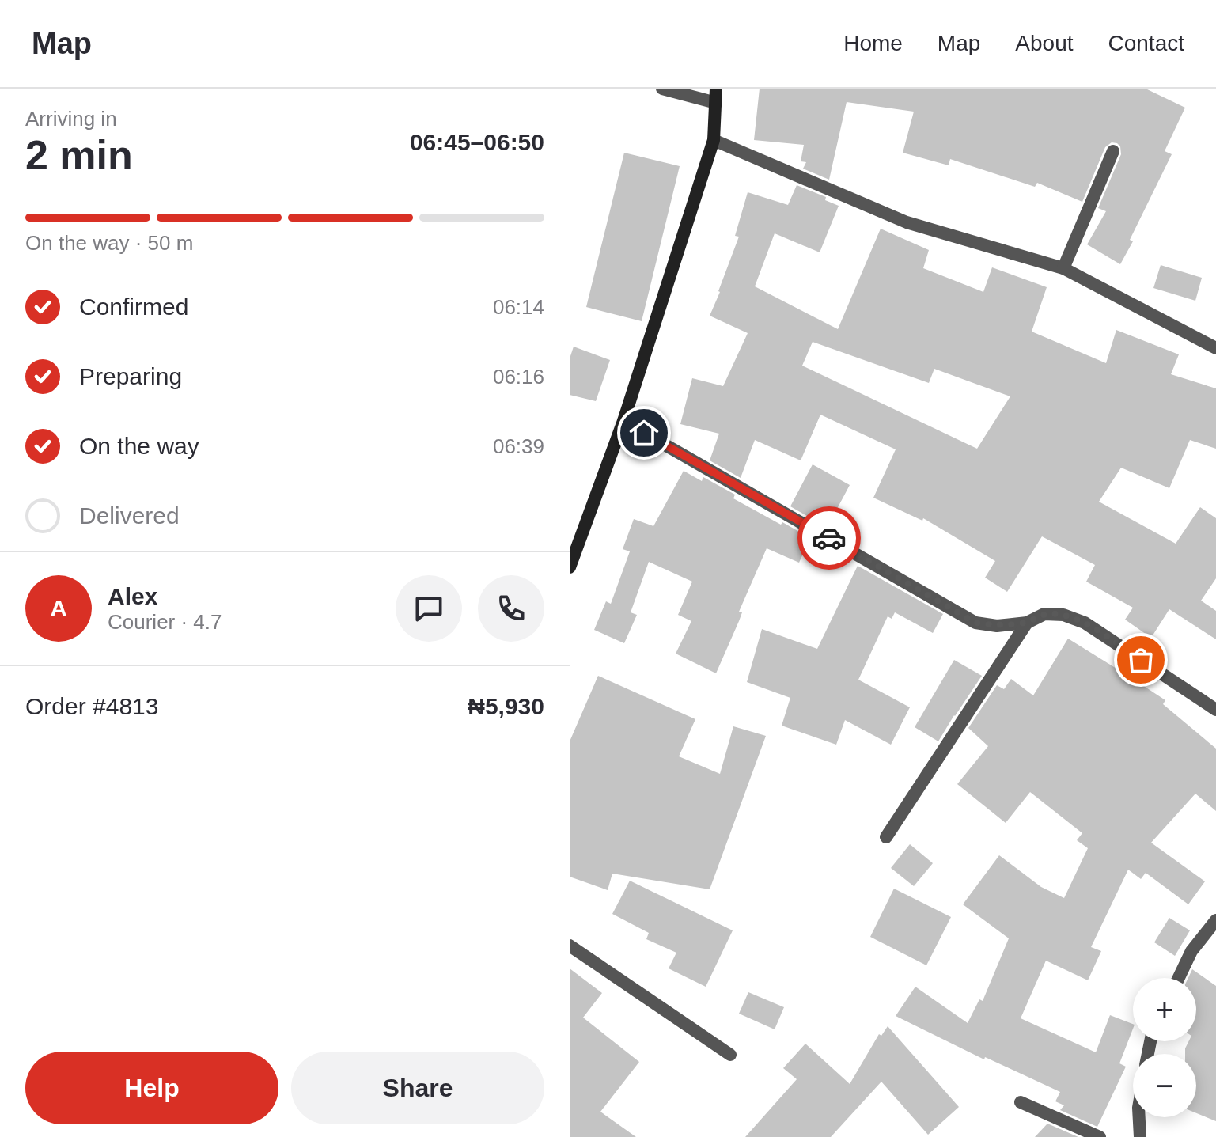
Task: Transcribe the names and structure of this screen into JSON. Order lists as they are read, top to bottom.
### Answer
{
  "page": {
    "header": "Map",
    "nav": [
      "Home",
      "Map",
      "About",
      "Contact"
    ],
    "heading": ["2 min", "Arriving in", "06:45–06:50"],
    "panel": [
      "Alex",
      "Courier · 4.7",
      "Order #4813",
      "₦5,930"
    ],
    "bar": "On the way · 50 m",
    "list": [
      ["Confirmed", "06:14"],
      ["Preparing", "06:16"],
      ["On the way", "06:39"],
      "Delivered"
    ],
    "round": "A",
    "map_buttons": ["+", "−"],
    "buttons": ["Help", "Share"]
  }
}
